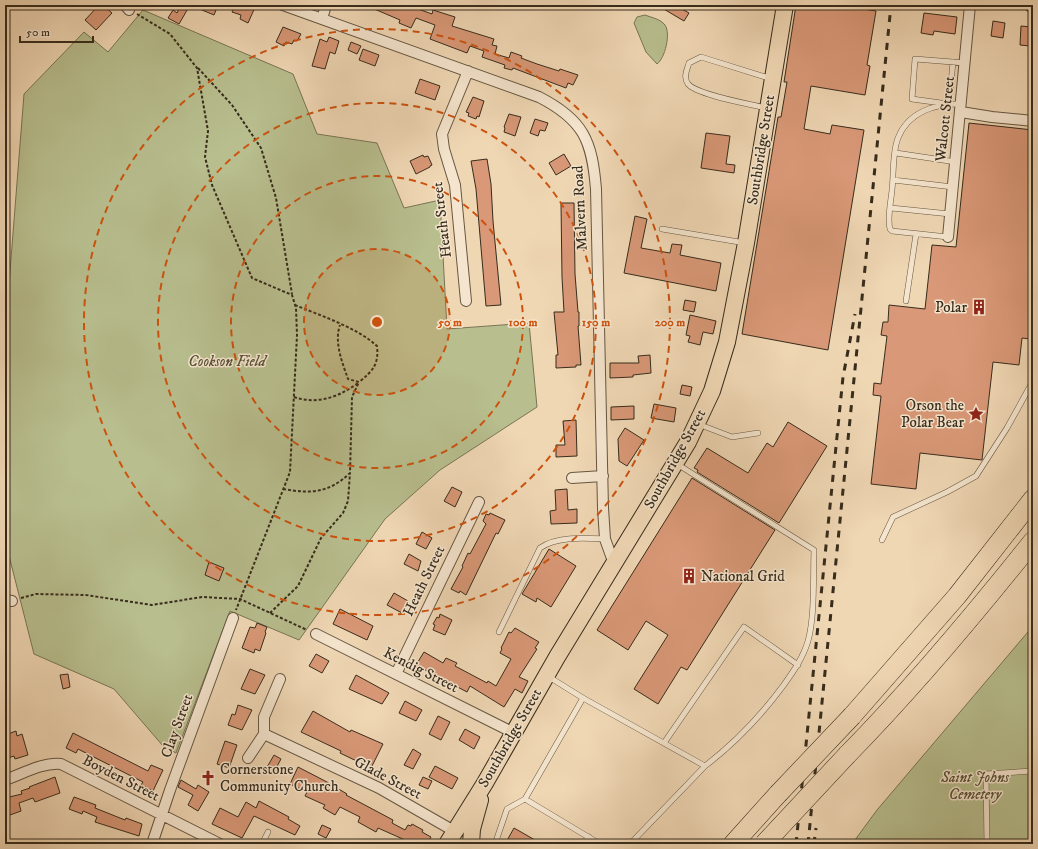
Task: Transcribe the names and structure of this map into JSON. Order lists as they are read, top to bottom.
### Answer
{
  "streets": {
    "main road": ["Southbridge Street"],
    "street": [
      "Walcott Street",
      "Malvern Road",
      "Heath Street",
      "Kendig Street",
      "Clay Street",
      "Boyden Street",
      "Glade Street"
    ]
  },
  "crossings": [
    ["Southbridge Street", "Malvern Road"],
    ["Southbridge Street", "Kendig Street"],
    ["Southbridge Street", "Glade Street"],
    ["Malvern Road", "Heath Street"],
    ["Heath Street", "Kendig Street"],
    ["Clay Street", "Boyden Street"]
  ],
  "parks": ["Cookson Field", "Saint Johns Cemetery"],
  "places": {
    "building": ["Polar", "National Grid"],
    "place": ["Orson the Polar Bear"],
    "church": ["Cornerstone Community Church"]
  },
  "scale_bar": "50 m",
  "rings": [
    "50 m",
    "100 m",
    "150 m",
    "200 m"
  ]
}
